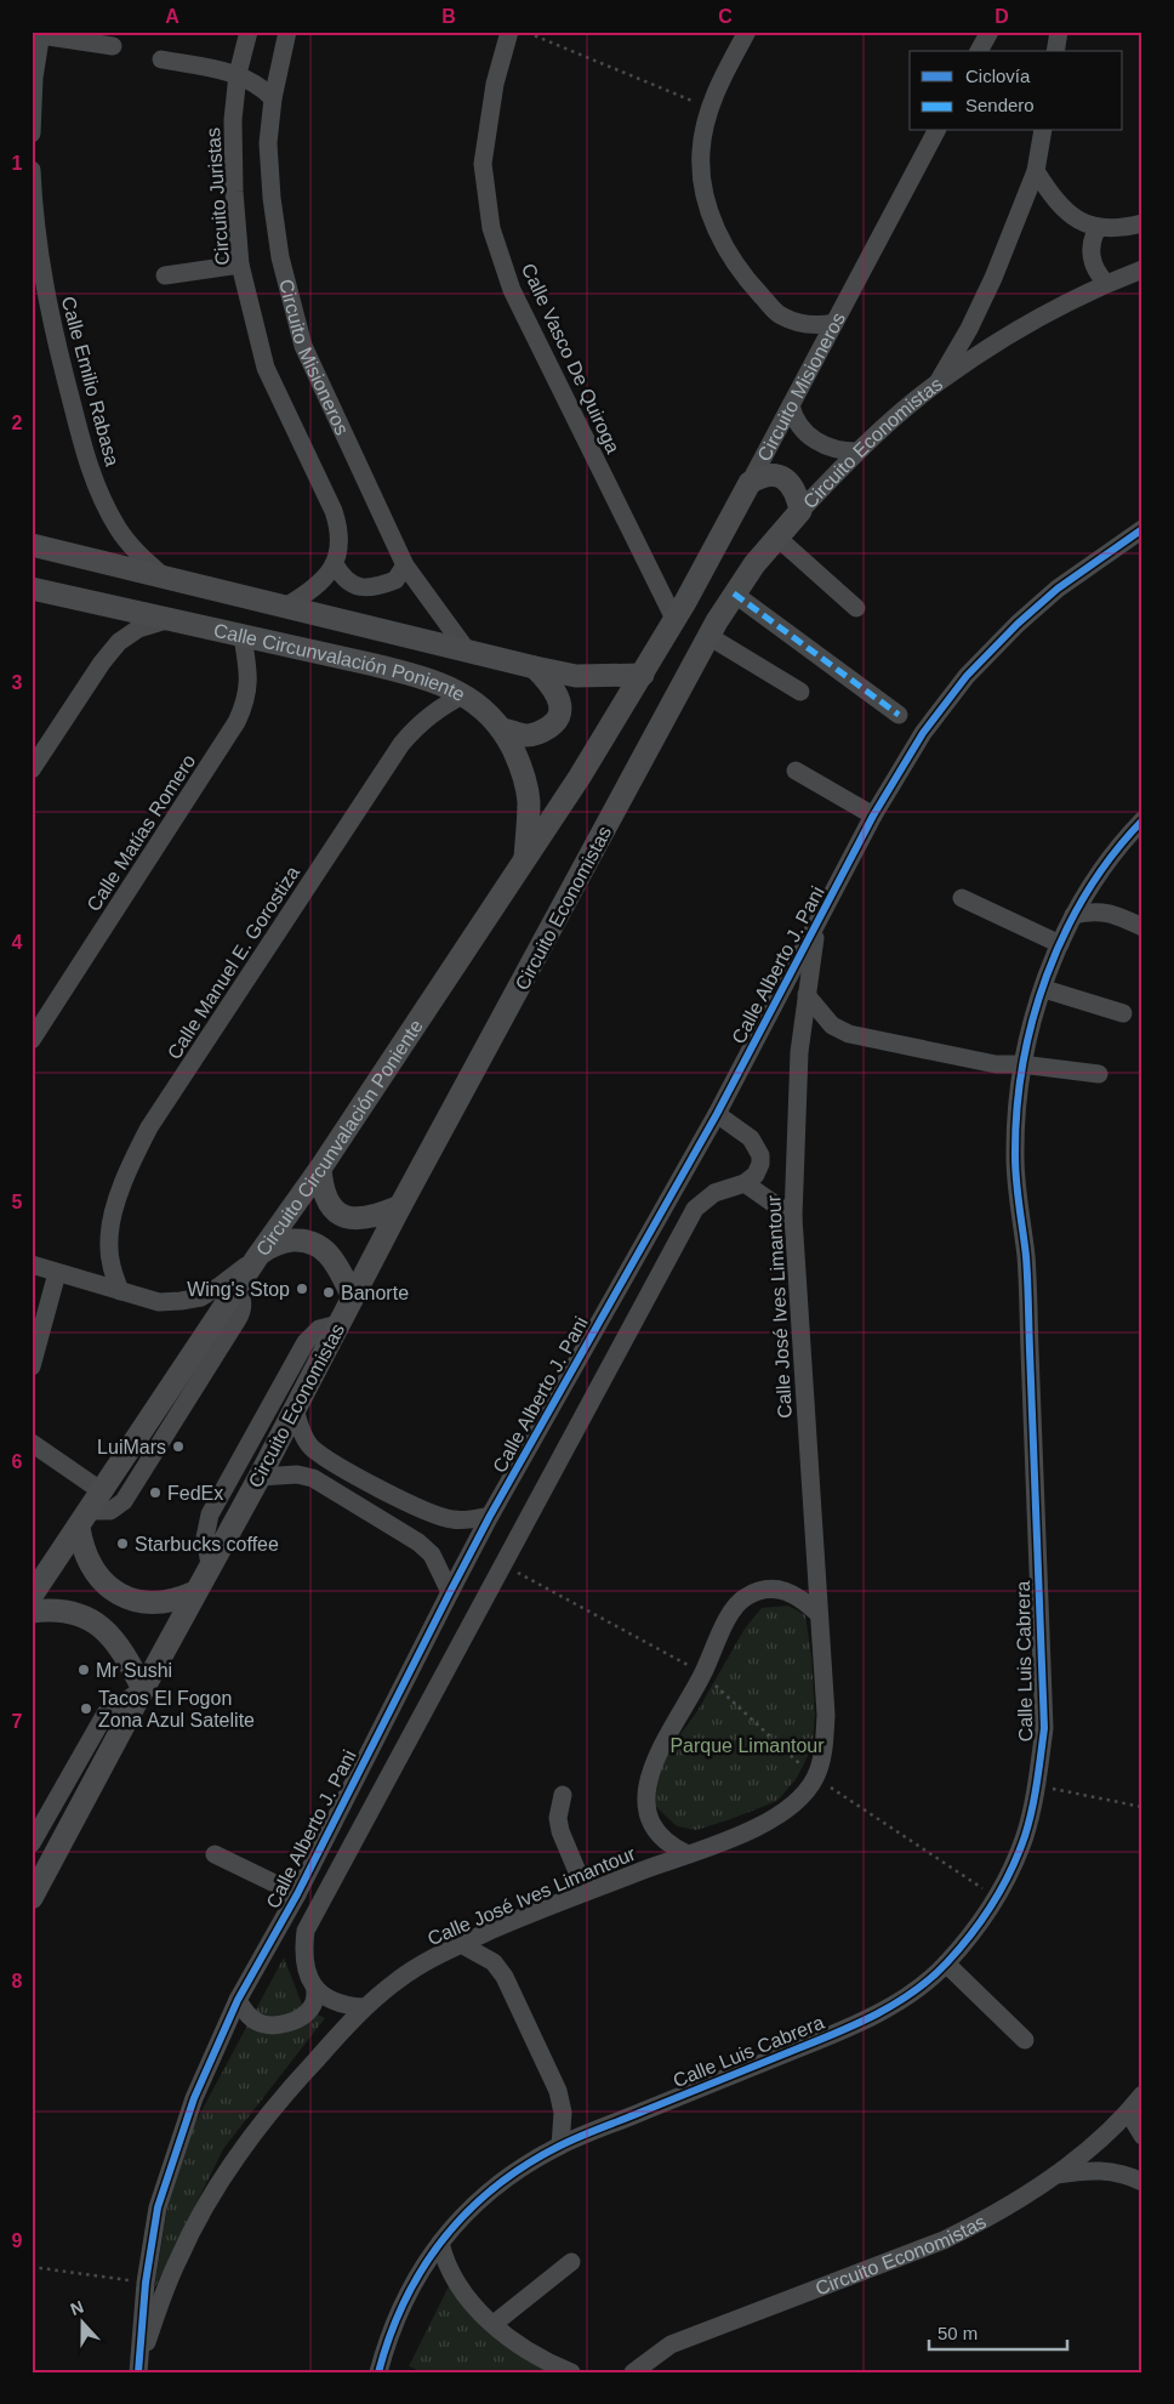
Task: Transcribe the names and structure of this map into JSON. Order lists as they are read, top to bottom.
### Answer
{
  "streets": {
    "main road": [
      "Circuito Misioneros",
      "Circuito Economistas",
      "Calle Circunvalación Poniente",
      "Circuito Circunvalación Poniente"
    ],
    "street": [
      "Circuito Juristas",
      "Calle Vasco De Quiroga",
      "Calle Emilio Rabasa",
      "Calle Matías Romero",
      "Calle Manuel E. Gorostiza",
      "Calle Alberto J. Pani",
      "Calle José Ives Limantour",
      "Calle Luis Cabrera"
    ]
  },
  "crossings": [
    ["Circuito Misioneros", "Calle Vasco De Quiroga"],
    ["Circuito Misioneros", "Calle Circunvalación Poniente"],
    ["Circuito Misioneros", "Circuito Circunvalación Poniente"],
    ["Calle Emilio Rabasa", "Calle Circunvalación Poniente"],
    ["Calle Circunvalación Poniente", "Calle Matías Romero"],
    ["Calle Circunvalación Poniente", "Calle Manuel E. Gorostiza"],
    ["Calle Circunvalación Poniente", "Circuito Circunvalación Poniente"],
    ["Calle Alberto J. Pani", "Calle José Ives Limantour"]
  ],
  "parks": ["Parque Limantour"],
  "places": [
    "Wing's Stop",
    "Banorte",
    "LuiMars",
    "FedEx",
    "Starbucks coffee",
    "Mr Sushi",
    "Tacos El Fogon Zona Azul Satelite"
  ],
  "legend": ["Ciclovía", "Sendero"],
  "scale_bar": "50 m",
  "north": "top",
  "grid": {
    "columns": [
      "A",
      "B",
      "C",
      "D"
    ],
    "rows": [
      "1",
      "2",
      "3",
      "4",
      "5",
      "6",
      "7",
      "8",
      "9"
    ]
  }
}
